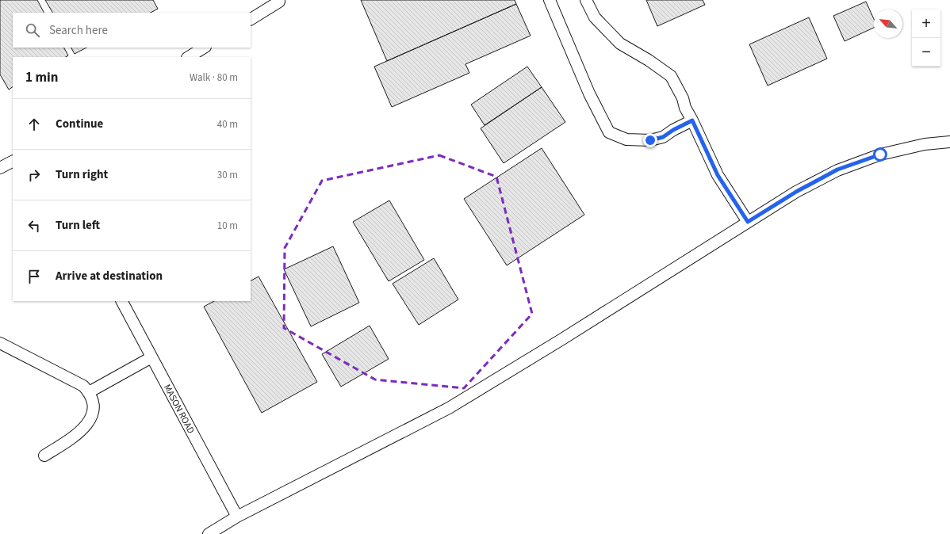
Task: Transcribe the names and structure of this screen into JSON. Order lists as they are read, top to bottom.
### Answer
{
  "streets": {
    "lane": ["MASON ROAD"]
  },
  "north": "top left",
  "page": {
    "map_buttons": ["+", "−"],
    "search": "Search here",
    "heading": ["1 min", "Walk · 80 m"],
    "list": [
      ["Continue", "40 m"],
      ["Turn right", "30 m"],
      ["Turn left", "10 m"],
      "Arrive at destination"
    ]
  }
}
